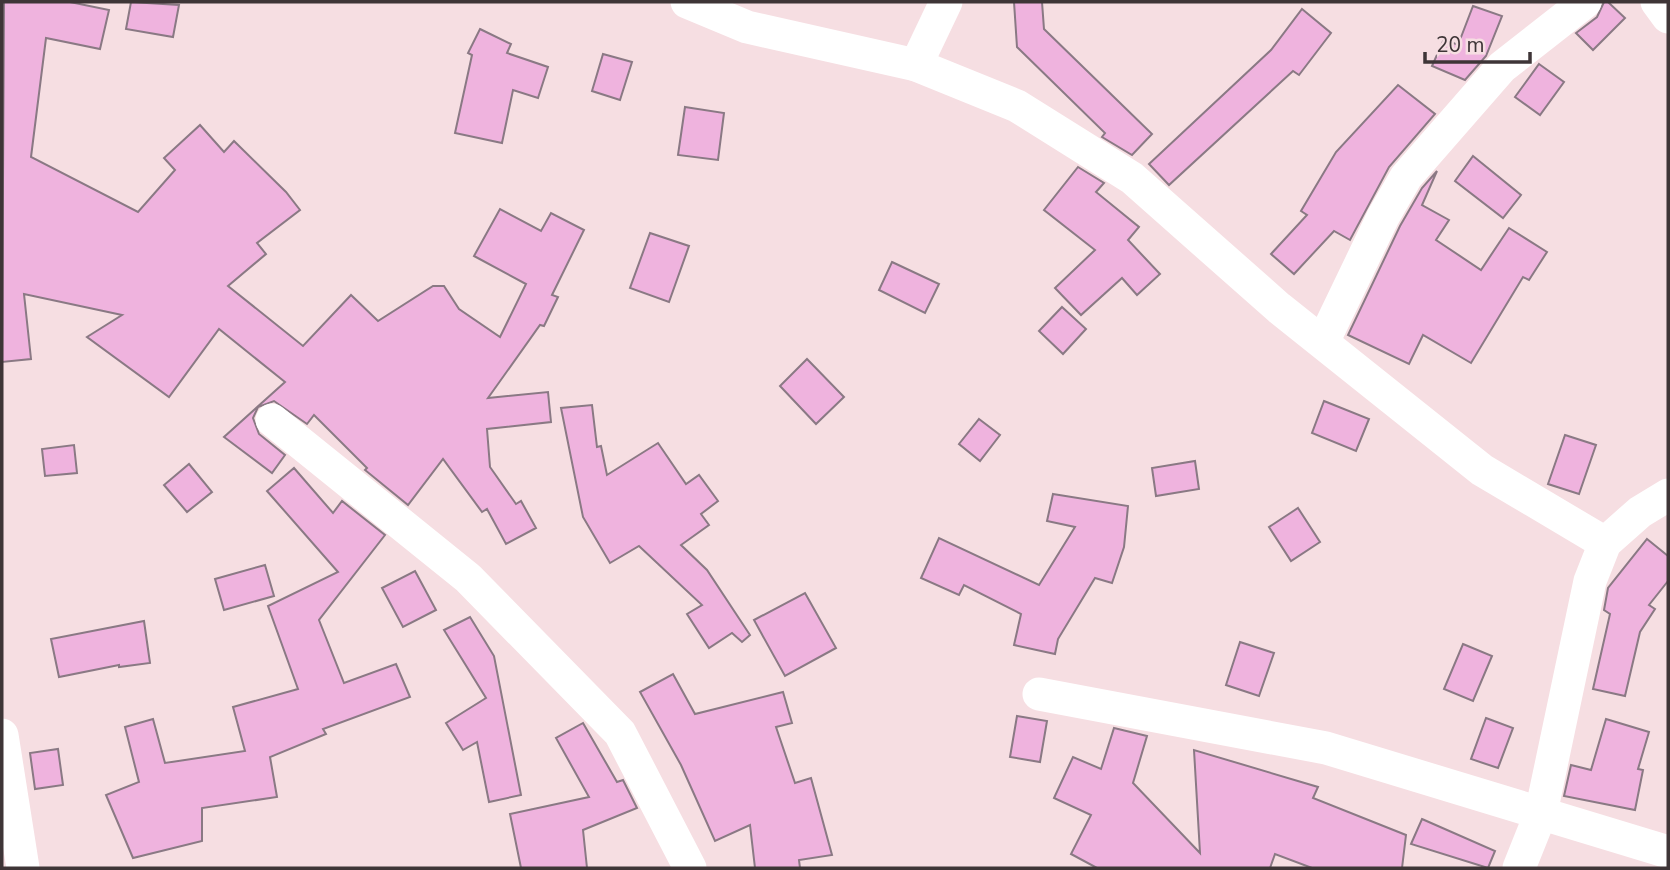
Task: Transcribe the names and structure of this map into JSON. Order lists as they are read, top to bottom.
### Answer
{
  "scale_bar": "20 m"
}
